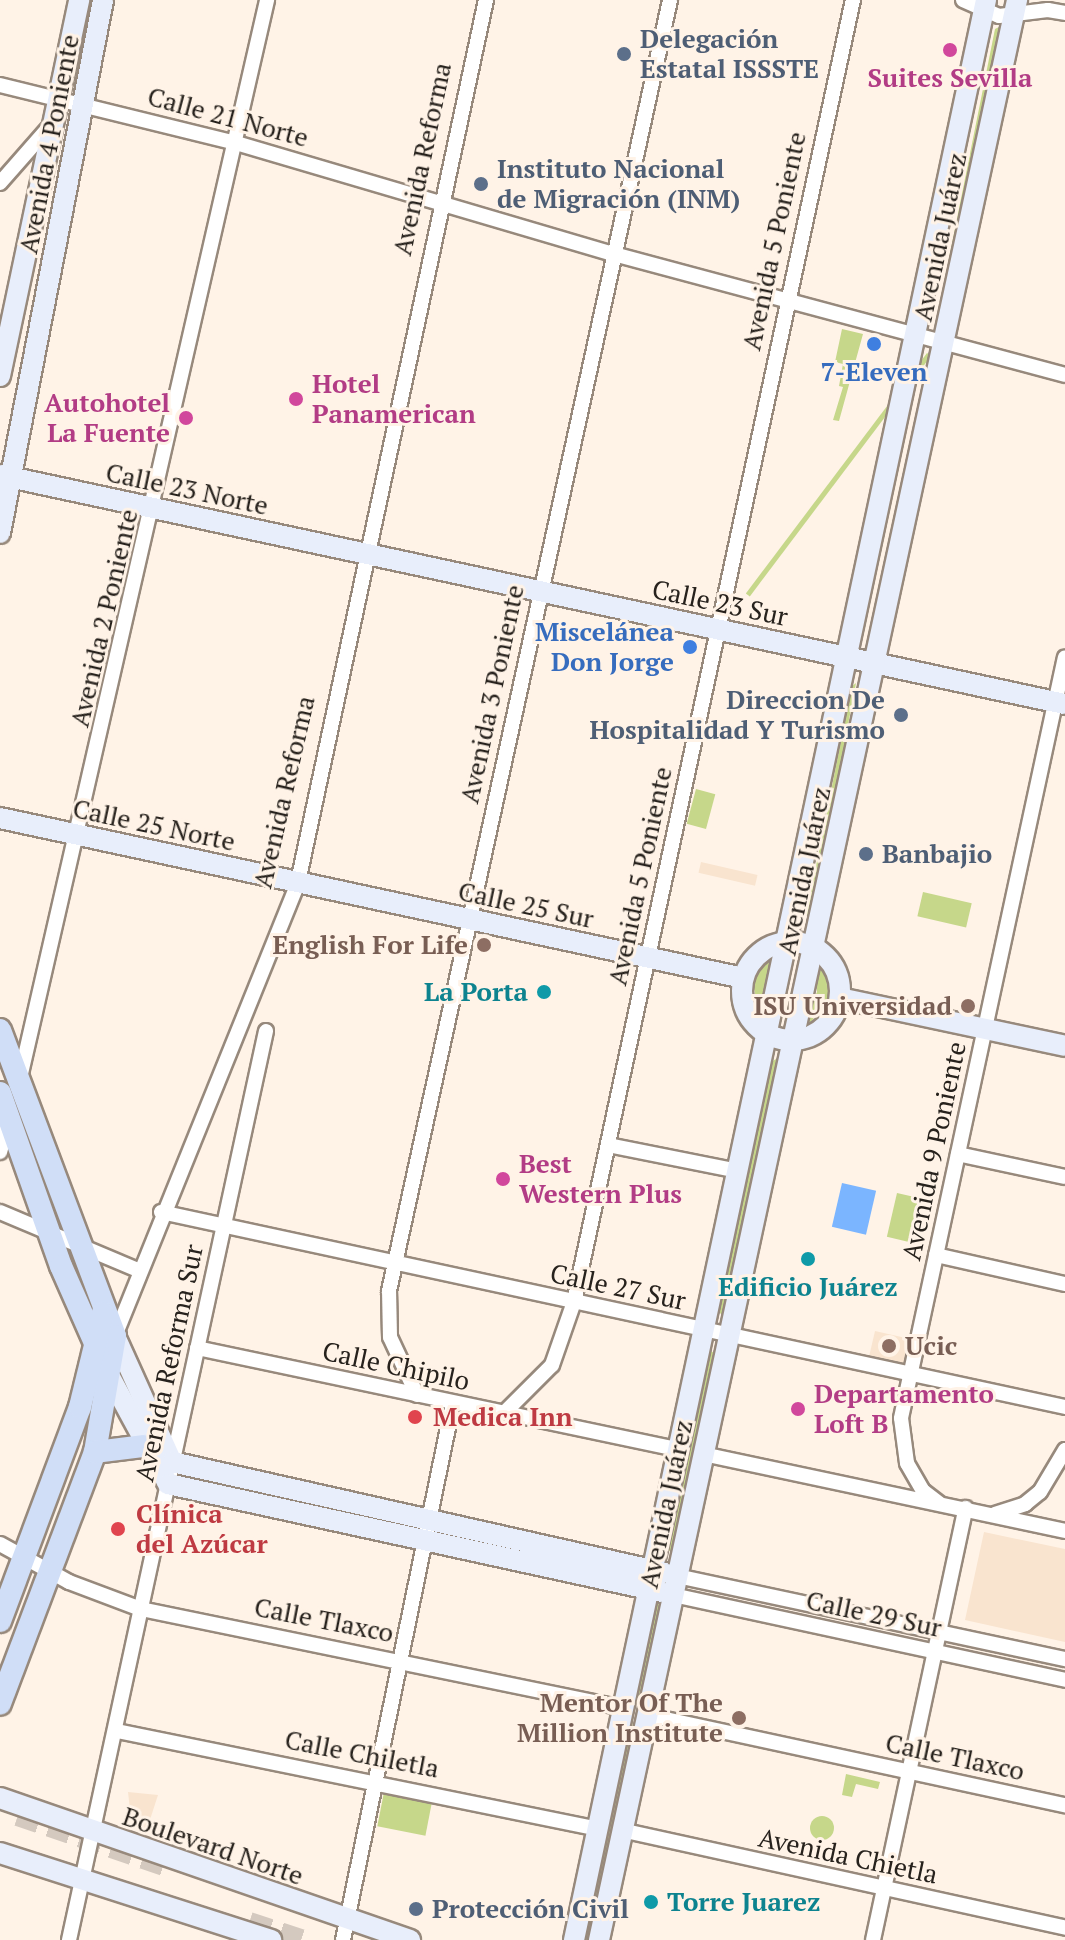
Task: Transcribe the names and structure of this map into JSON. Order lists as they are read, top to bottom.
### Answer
{
  "streets": {
    "main road": [
      "Avenida 4 Poniente",
      "Avenida Reforma",
      "Avenida Juárez",
      "Calle 23 Norte",
      "Calle 23 Sur",
      "Calle 25 Norte",
      "Calle 25 Sur",
      "Boulevard Norte"
    ],
    "street": [
      "Calle 21 Norte",
      "Avenida 5 Poniente",
      "Avenida 2 Poniente",
      "Avenida 3 Poniente",
      "Avenida 9 Poniente",
      "Calle 27 Sur",
      "Avenida Reforma Sur",
      "Calle Chipilo",
      "Calle 29 Sur",
      "Calle Tlaxco",
      "Calle Chiletla",
      "Avenida Chietla"
    ]
  },
  "crossings": [
    ["Calle 21 Norte", "Avenida 4 Poniente"],
    ["Calle 21 Norte", "Avenida Reforma"],
    ["Calle 21 Norte", "Avenida Juárez"],
    ["Calle 21 Norte", "Avenida 5 Poniente"],
    ["Calle 21 Norte", "Avenida 2 Poniente"],
    ["Calle 21 Norte", "Avenida 3 Poniente"],
    ["Avenida 4 Poniente", "Calle 23 Norte"],
    ["Avenida Reforma", "Calle 23 Norte"],
    ["Avenida Reforma", "Calle 23 Sur"],
    ["Avenida Reforma", "Calle 25 Norte"],
    ["Avenida Reforma", "Calle 25 Sur"],
    ["Avenida Reforma", "Calle 27 Sur"],
    ["Avenida Reforma", "Calle Tlaxco"],
    ["Avenida Juárez", "Calle 23 Sur"],
    ["Avenida Juárez", "Calle 27 Sur"],
    ["Avenida Juárez", "Calle Chipilo"],
    ["Avenida Juárez", "Calle 29 Sur"],
    ["Avenida Juárez", "Calle Tlaxco"],
    ["Avenida Juárez", "Calle Chiletla"],
    ["Avenida Juárez", "Avenida Chietla"],
    ["Avenida 5 Poniente", "Calle 23 Sur"],
    ["Avenida 5 Poniente", "Calle 25 Sur"],
    ["Avenida 5 Poniente", "Calle 27 Sur"],
    ["Avenida 5 Poniente", "Calle Chipilo"],
    ["Calle 23 Norte", "Calle 23 Sur"],
    ["Calle 23 Norte", "Avenida 2 Poniente"],
    ["Calle 23 Sur", "Avenida 3 Poniente"],
    ["Calle 23 Sur", "Avenida 9 Poniente"],
    ["Avenida 2 Poniente", "Calle 25 Norte"],
    ["Avenida 3 Poniente", "Calle 25 Sur"],
    ["Avenida 3 Poniente", "Calle 27 Sur"],
    ["Avenida 3 Poniente", "Calle Chipilo"],
    ["Calle 25 Norte", "Calle 25 Sur"],
    ["Avenida 9 Poniente", "Calle 27 Sur"],
    ["Calle 27 Sur", "Avenida Reforma Sur"],
    ["Avenida Reforma Sur", "Calle Chipilo"],
    ["Avenida Reforma Sur", "Calle Tlaxco"],
    ["Avenida Reforma Sur", "Calle Chiletla"],
    ["Avenida Reforma Sur", "Boulevard Norte"]
  ],
  "places": [
    "Suites Sevilla",
    "Delegación Estatal ISSSTE",
    "Instituto Nacional de Migración (INM)",
    "7-Eleven",
    "Hotel Panamerican",
    "Autohotel La Fuente",
    "Miscelánea Don Jorge",
    "Direccion De Hospitalidad Y Turismo",
    "Banbajio",
    "English For Life",
    "La Porta",
    "ISU Universidad",
    "Best Western Plus",
    "Edificio Juárez",
    "Ucic",
    "Departamento Loft B",
    "Medica Inn",
    "Clínica del Azúcar",
    "Mentor Of The Million Institute",
    "Torre Juarez",
    "Protección Civil"
  ]
}
